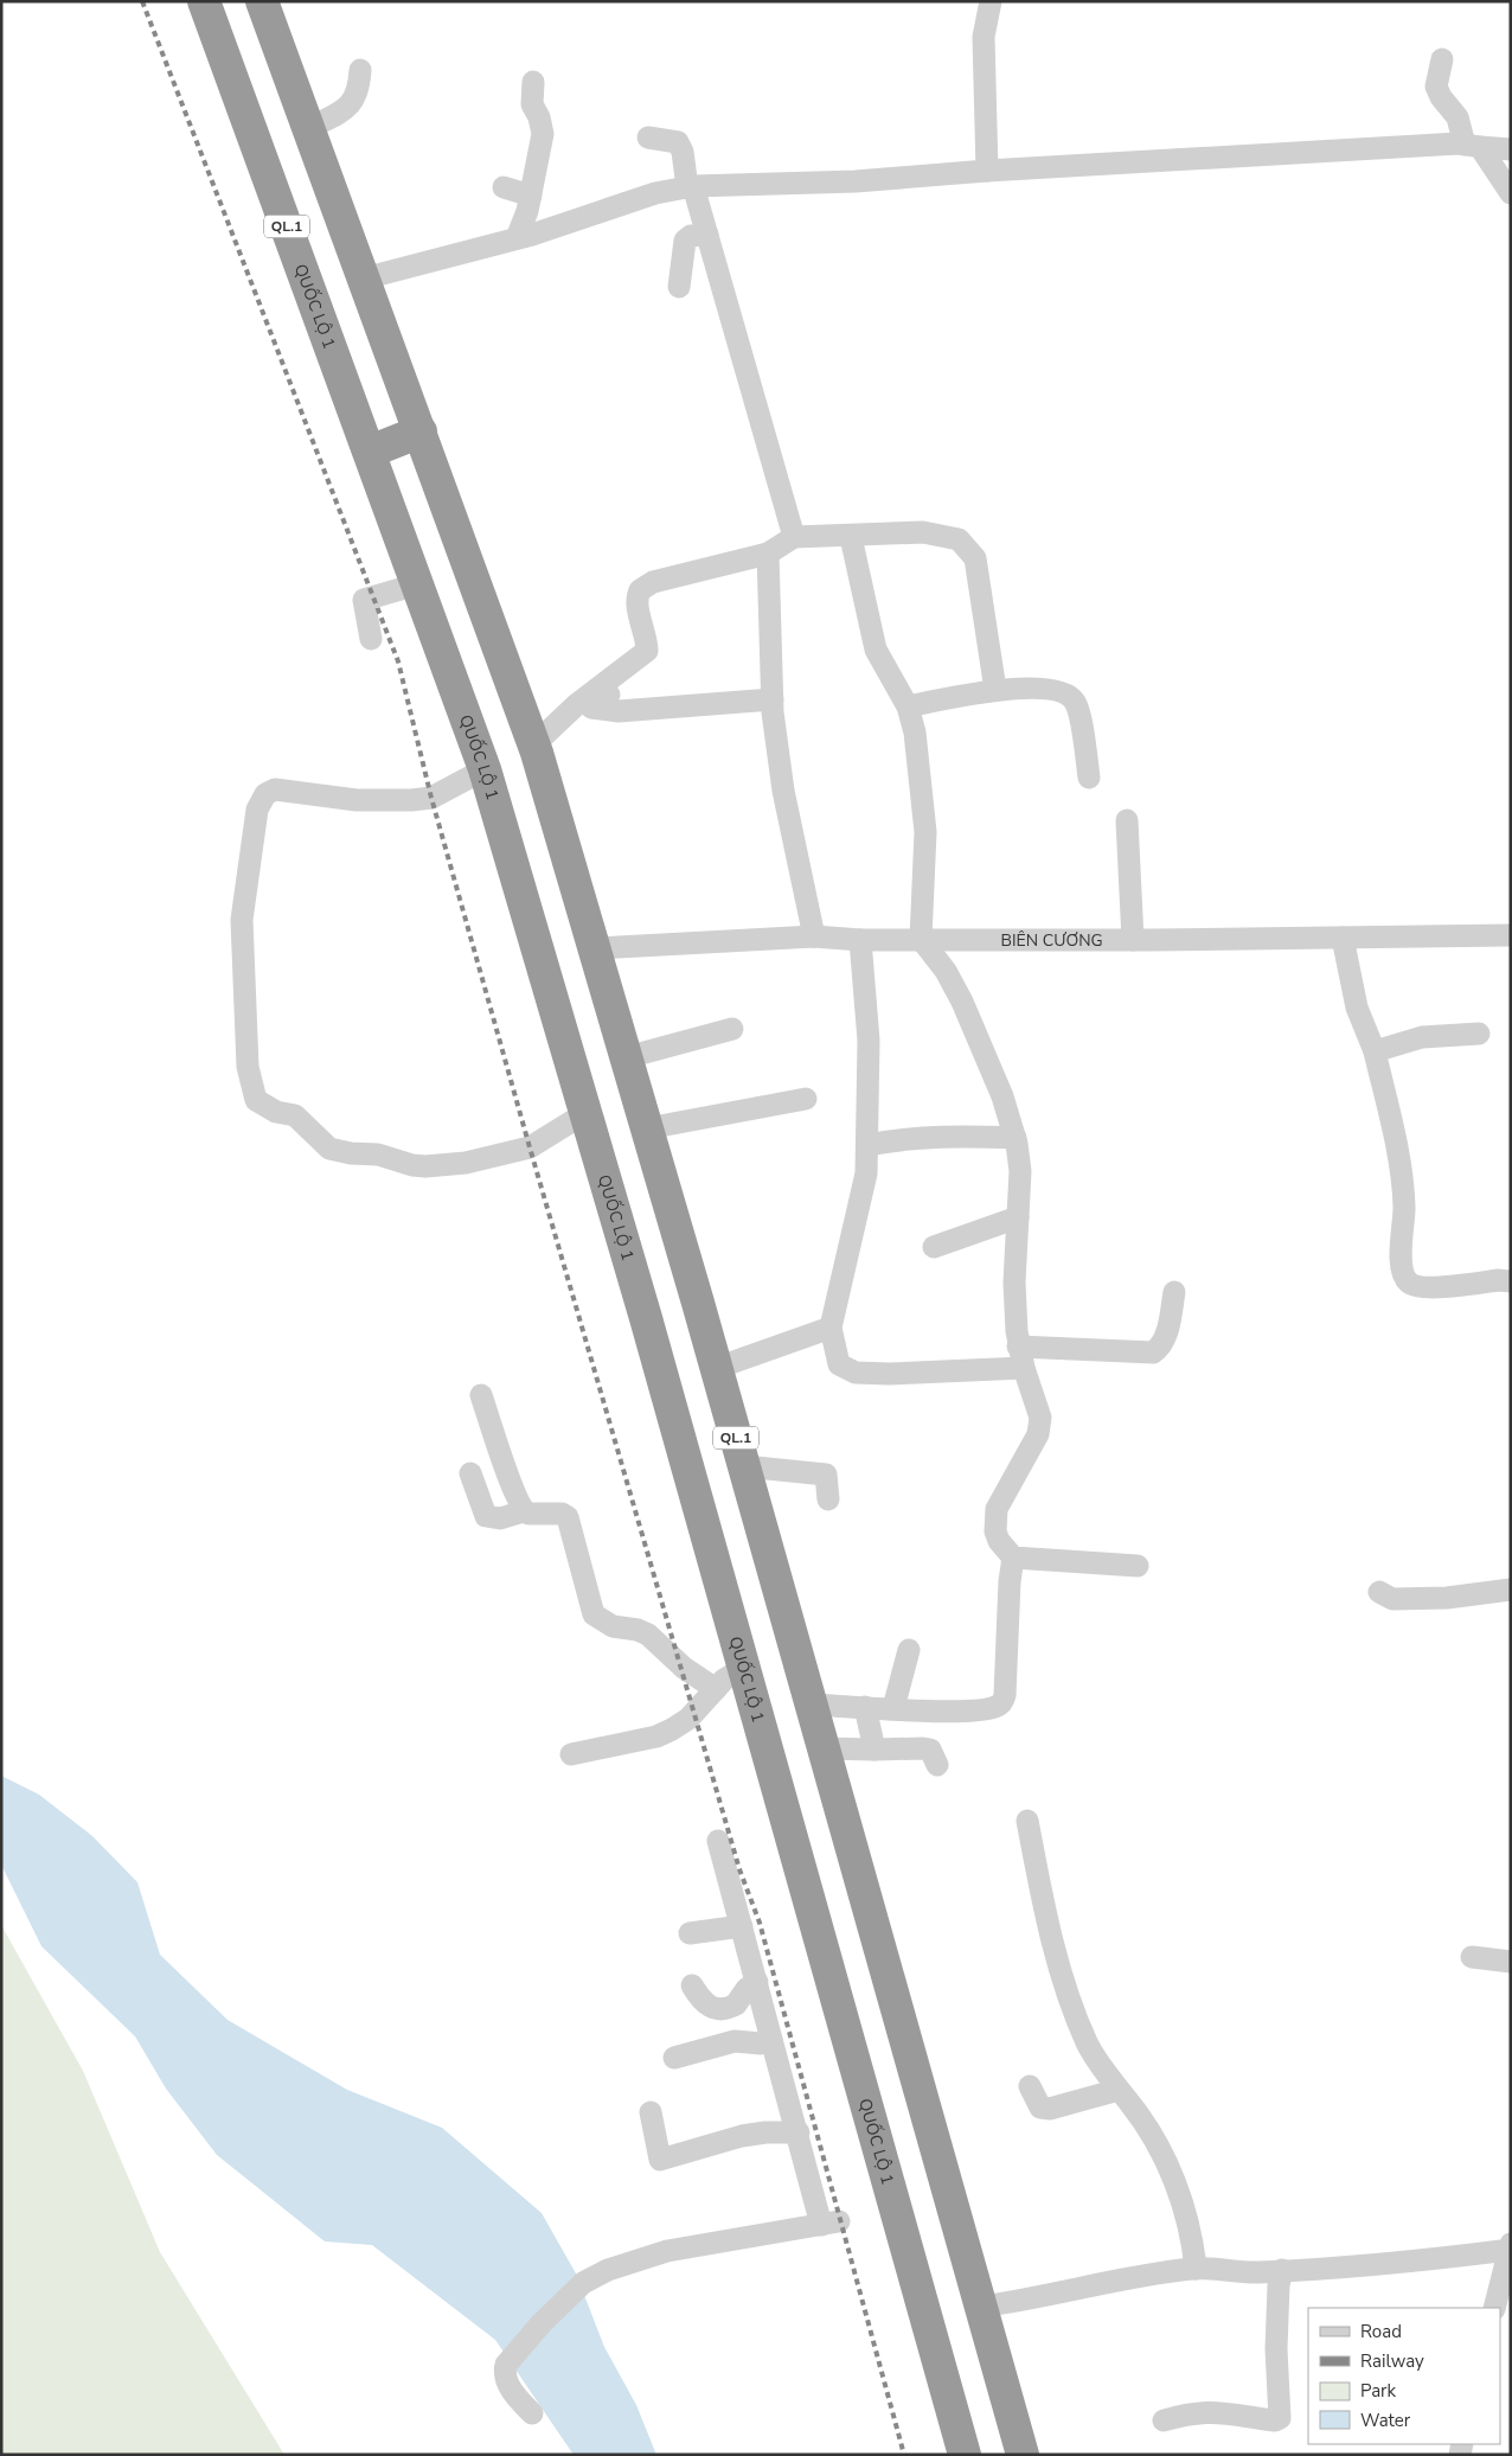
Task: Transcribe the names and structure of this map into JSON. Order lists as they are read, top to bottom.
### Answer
{
  "streets": {
    "highway": ["QL.1", "QUỐC LỘ 1"],
    "street": ["BIÊN CƯƠNG"]
  },
  "crossings": [
    ["QL.1", "BIÊN CƯƠNG"]
  ],
  "legend": [
    "Road",
    "Railway",
    "Park",
    "Water"
  ]
}
